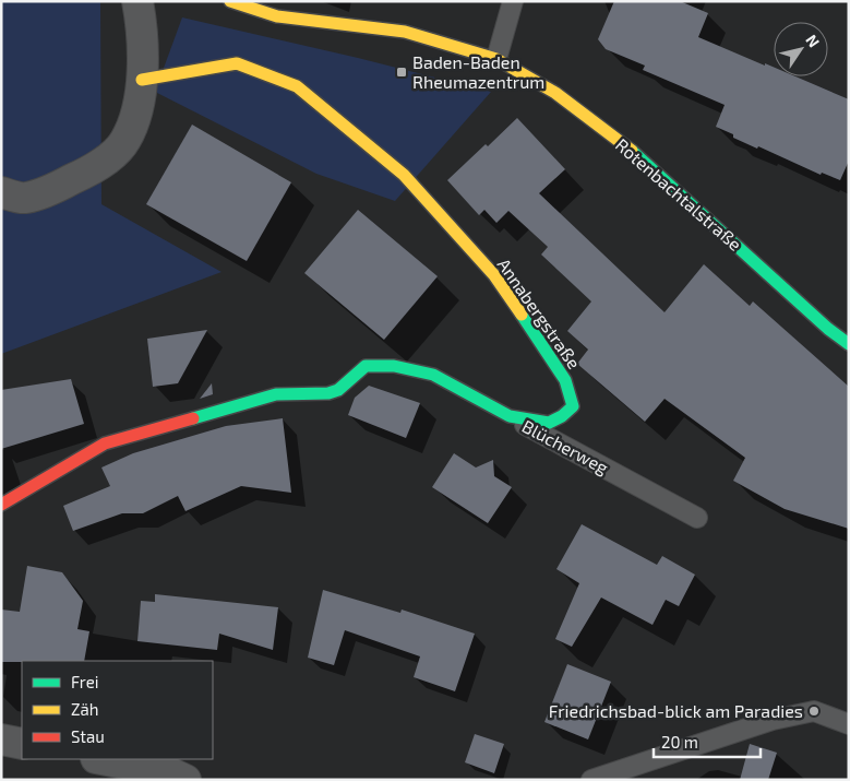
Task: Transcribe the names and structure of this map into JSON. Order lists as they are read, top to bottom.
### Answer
{
  "streets": {
    "street": ["Rotenbachtalstraße", "Annabergstraße"],
    "lane": ["Blücherweg"]
  },
  "crossings": [
    ["Annabergstraße", "Blücherweg"]
  ],
  "places": {
    "transit": ["Baden-Baden Rheumazentrum"],
    "other": ["Friedrichsbad-blick am Paradies"]
  },
  "legend": ["Frei", "Zäh", "Stau"],
  "scale_bar": "20 m",
  "north": "top right"
}
